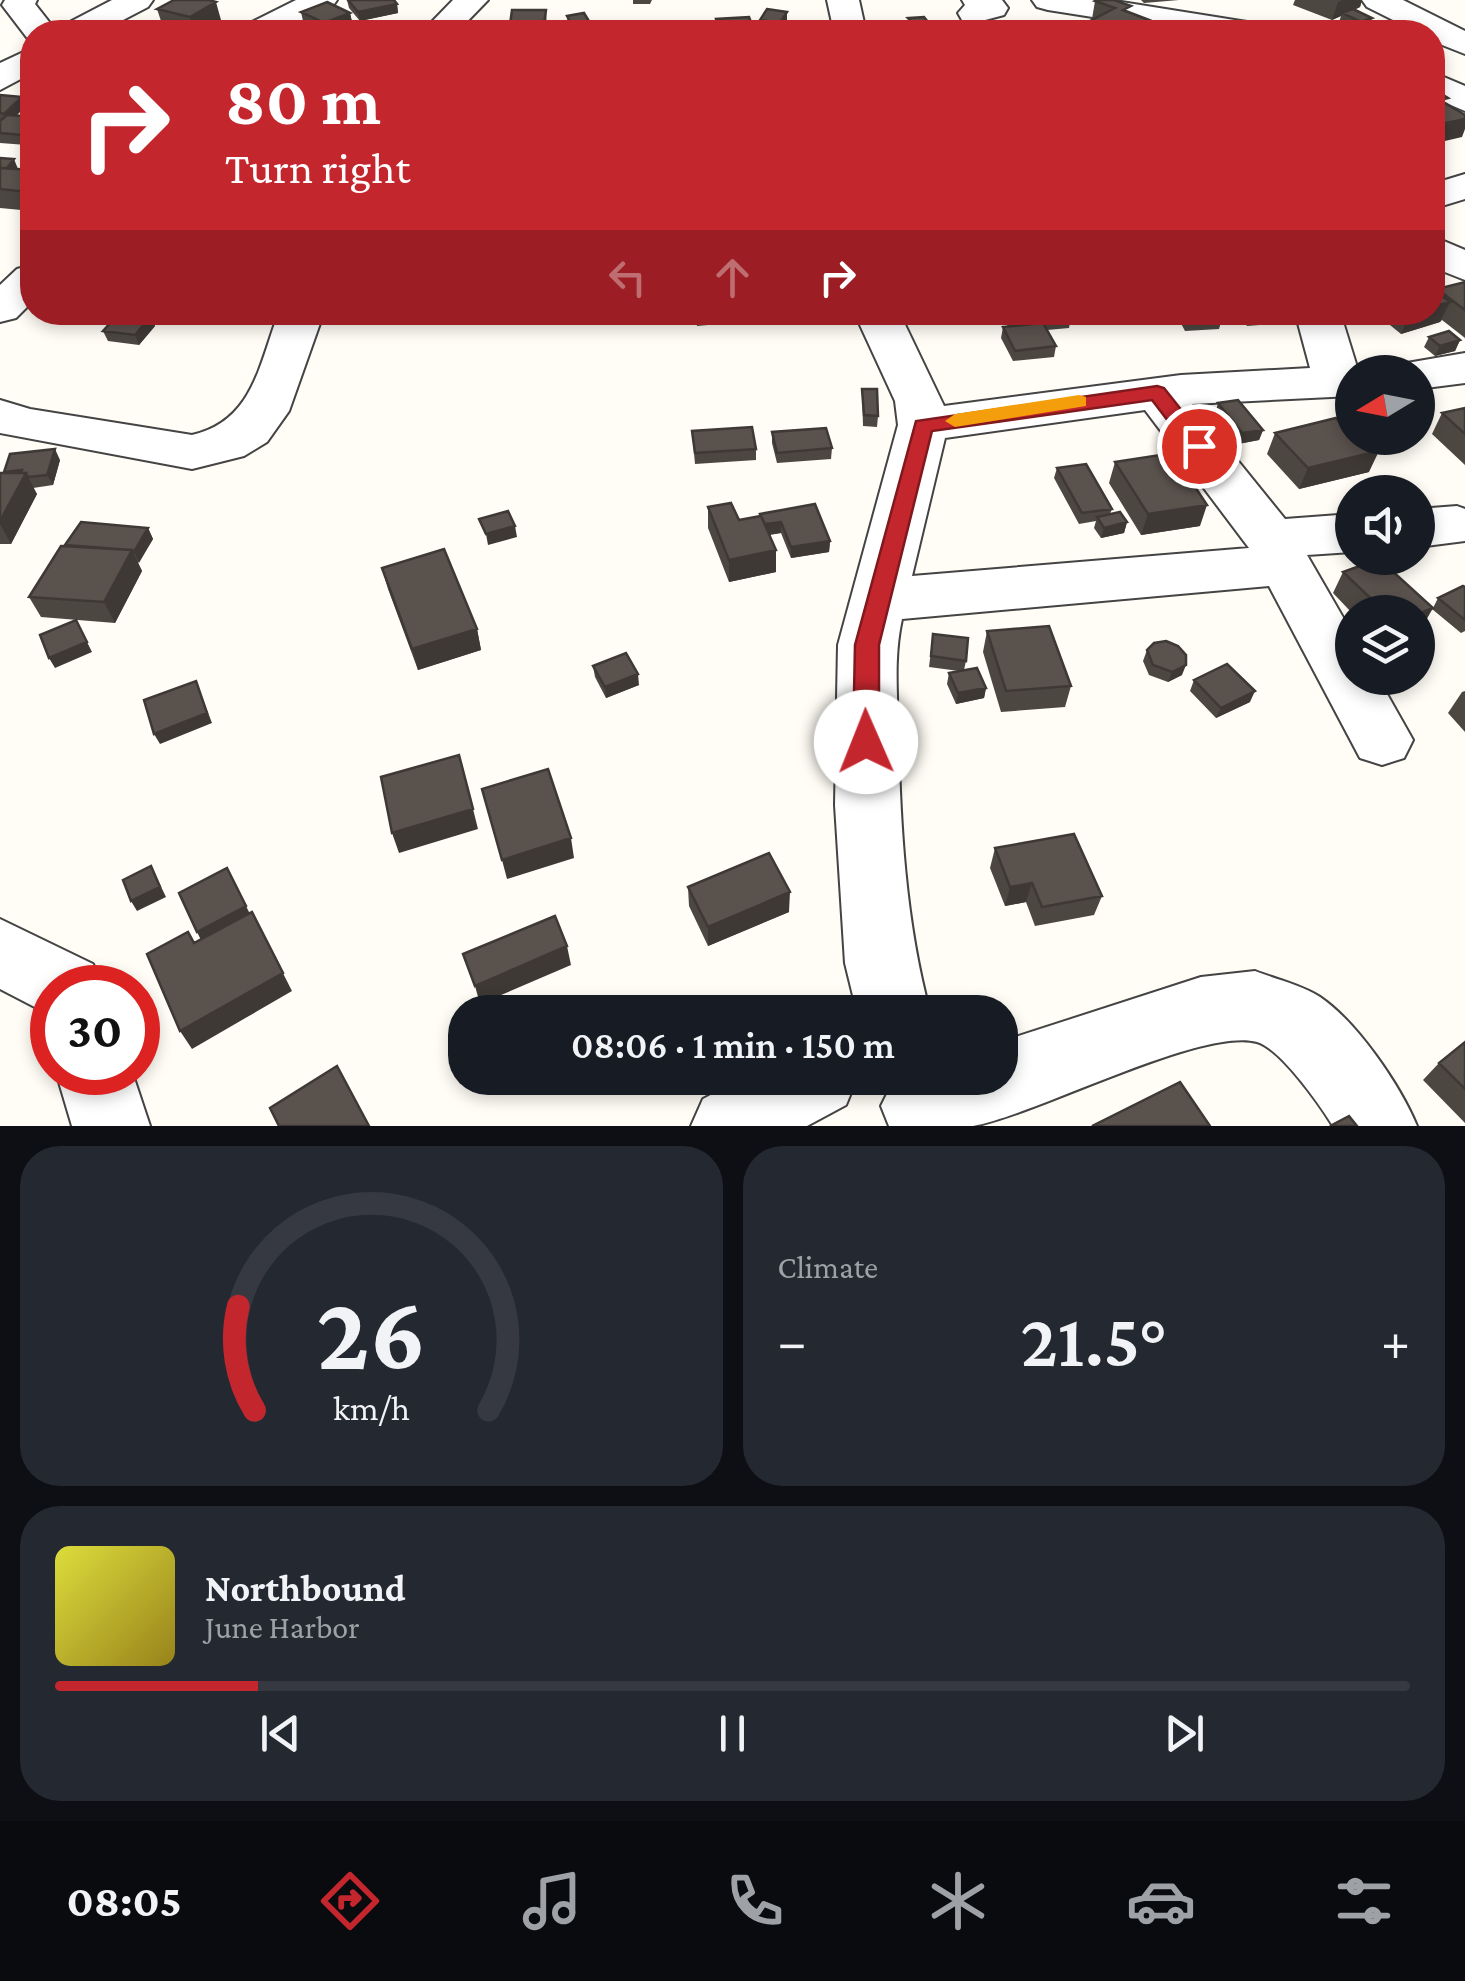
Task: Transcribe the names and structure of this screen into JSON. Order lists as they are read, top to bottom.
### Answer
{
  "north": "left",
  "page": {
    "turn": ["80 m", "Turn right"],
    "limit": "30",
    "trip": "08:06 · 1 min · 150 m",
    "tile": "Climate",
    "heat": ["−", "21.5°", "+"],
    "song": ["Northbound", "June Harbor"],
    "tabs": "08:05",
    "gauge": ["26", "km/h"]
  }
}
